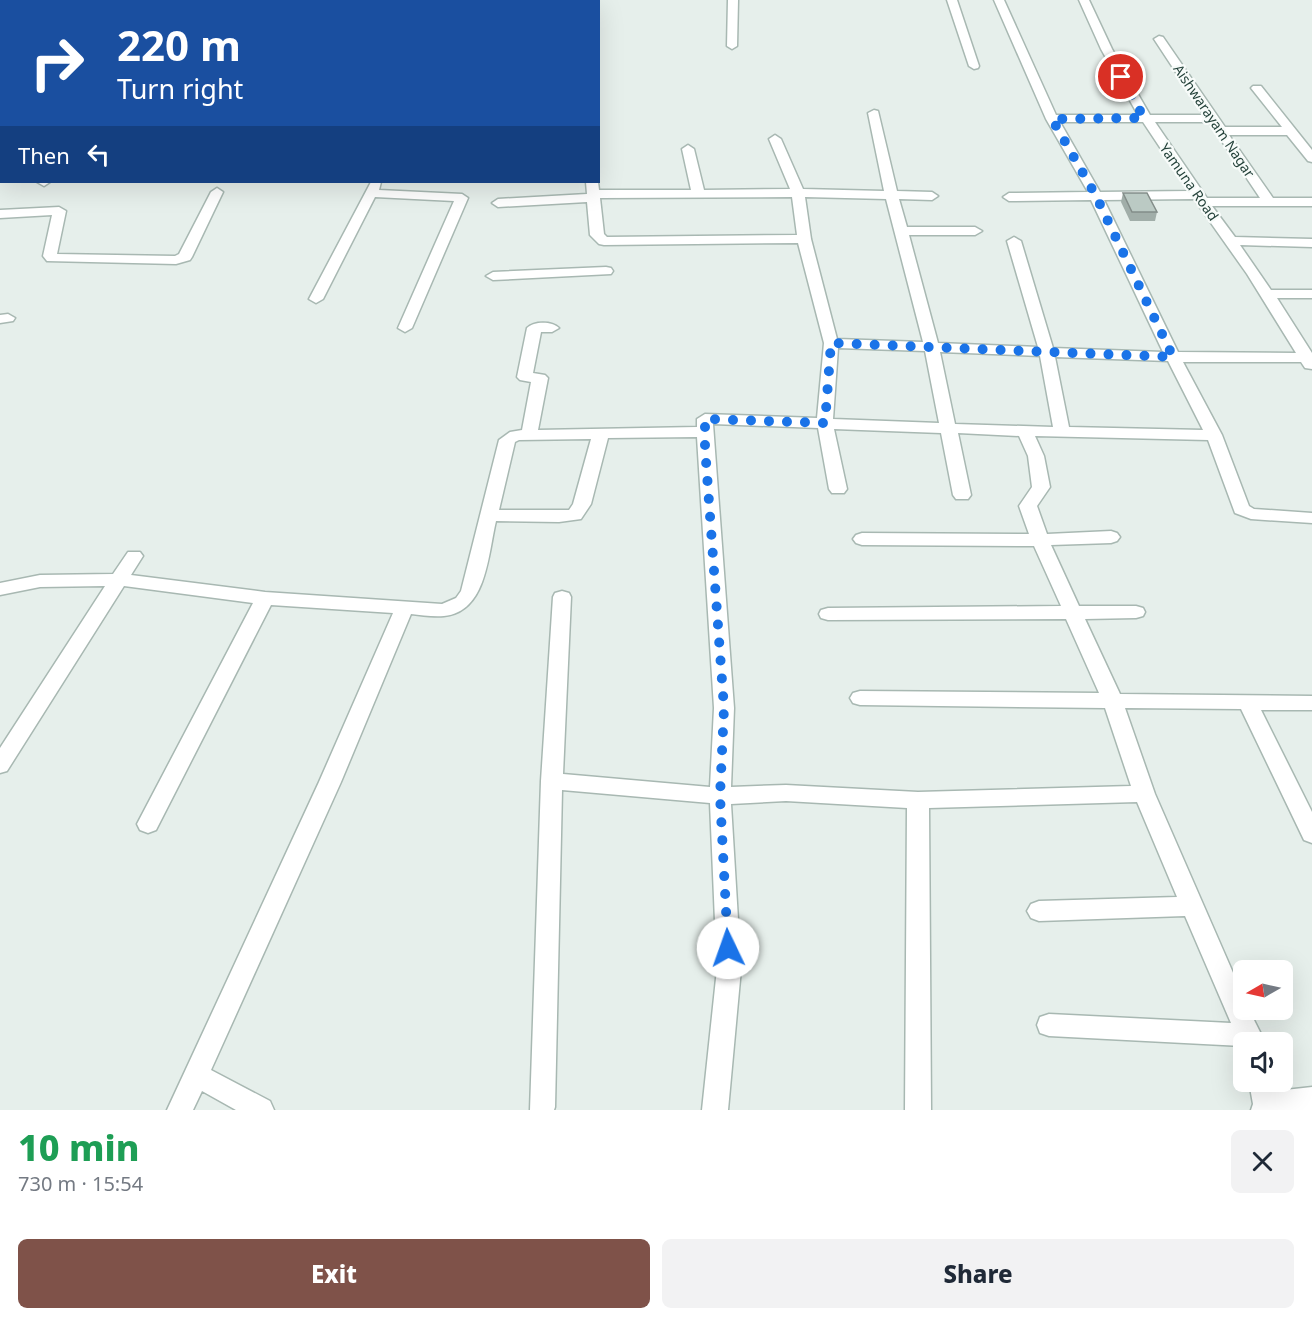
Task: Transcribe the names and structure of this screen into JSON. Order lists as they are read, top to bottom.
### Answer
{
  "streets": {
    "street": ["Aishwarayam Nagar", "Yamuna Road"]
  },
  "north": "left",
  "page": {
    "turn": ["220 m", "Turn right"],
    "then": "Then",
    "heading": ["10 min", "730 m · 15:54"],
    "buttons": ["Exit", "Share"]
  }
}
